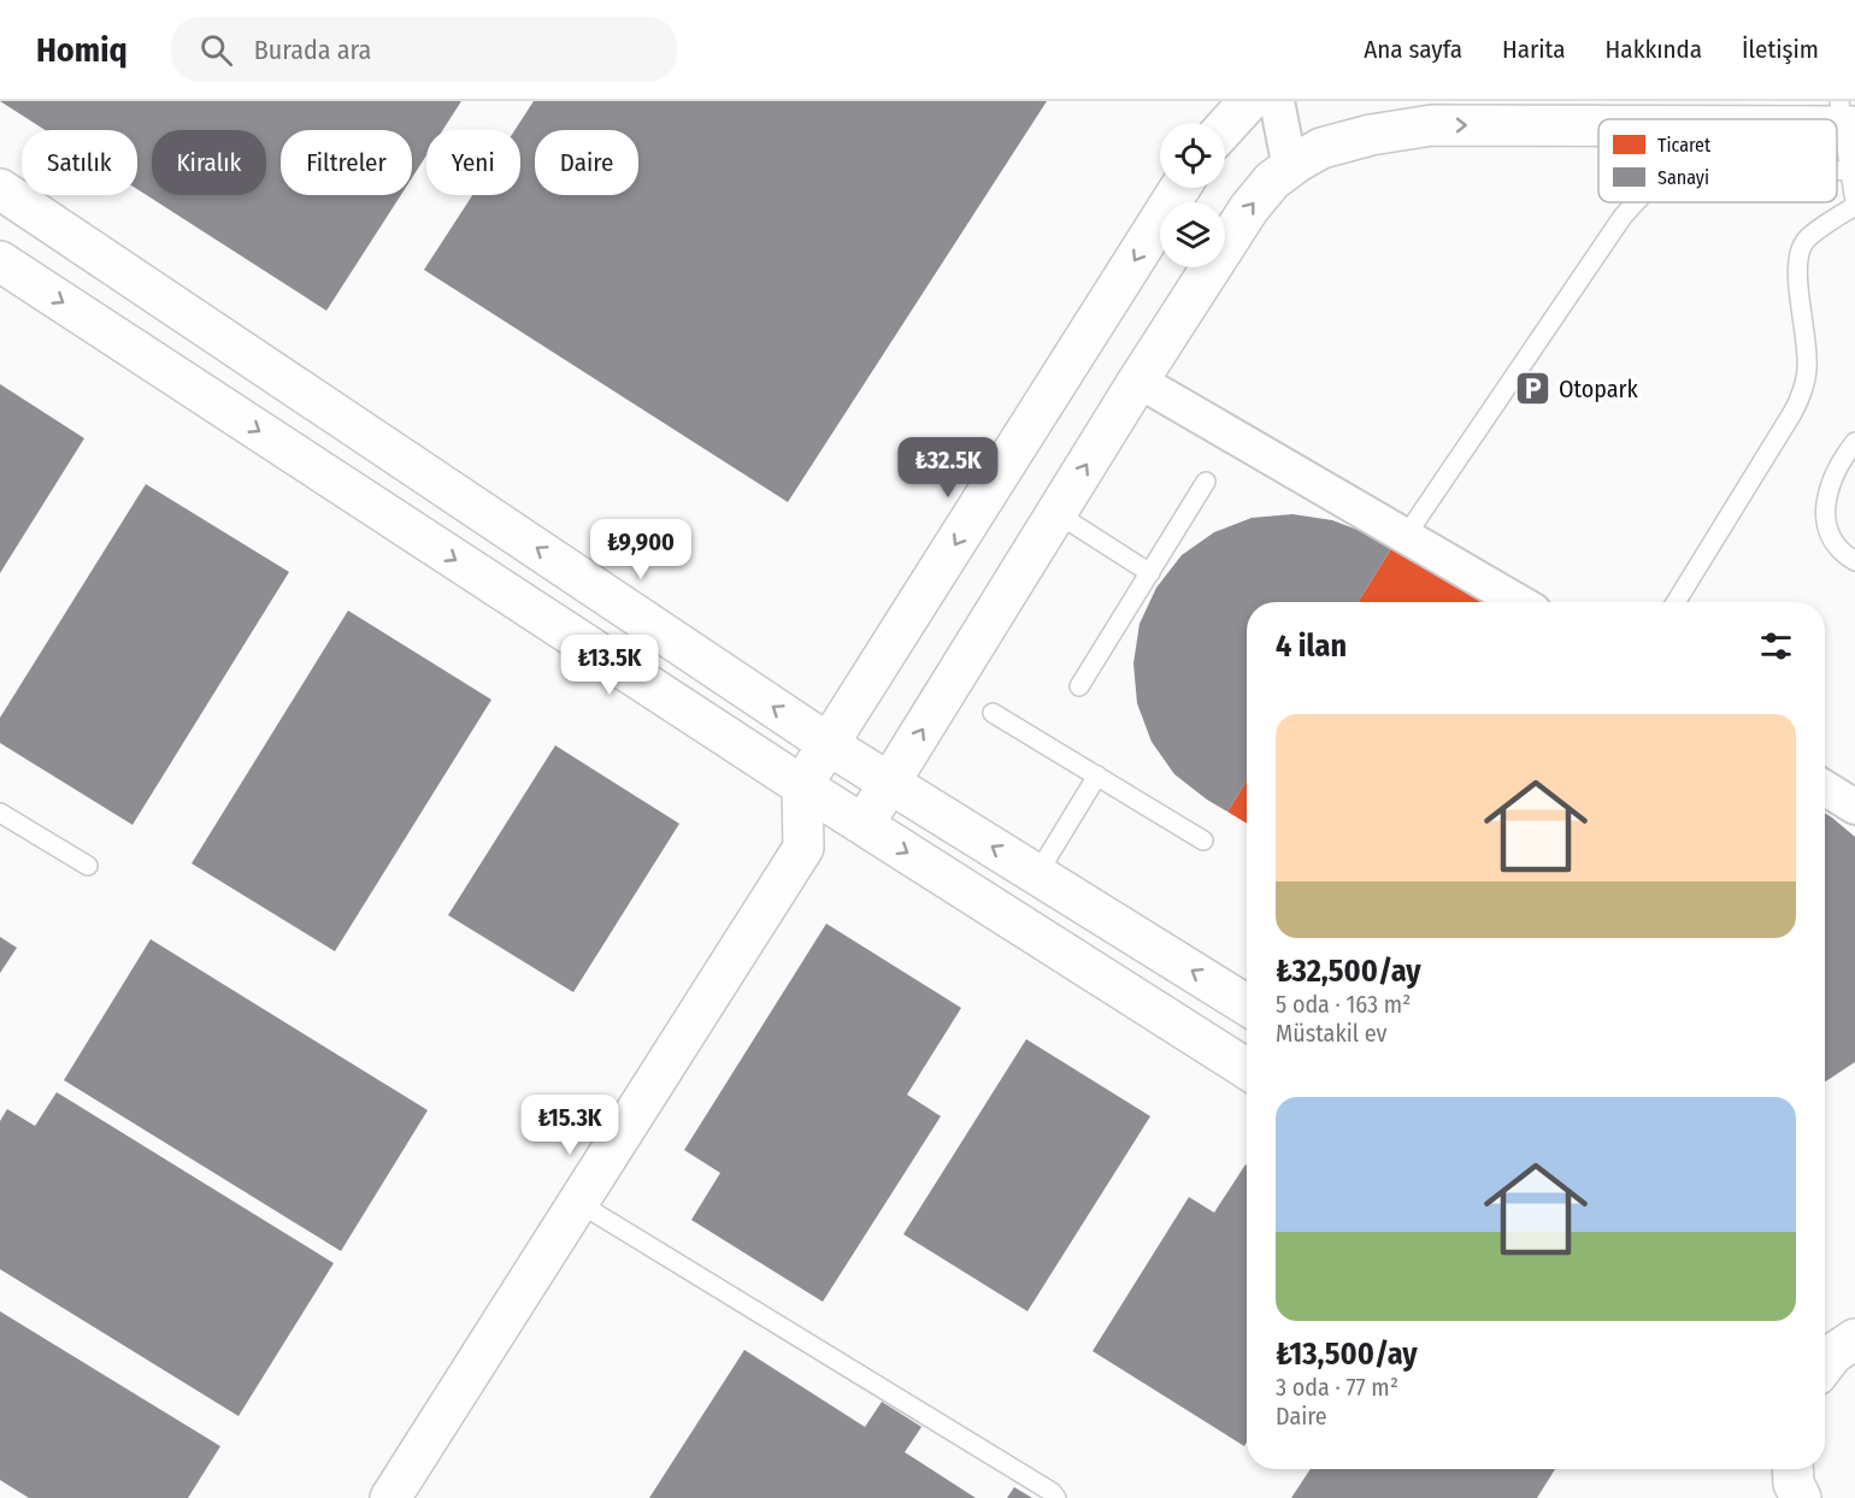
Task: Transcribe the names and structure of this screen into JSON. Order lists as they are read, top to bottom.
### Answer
{
  "places": {
    "parking": ["Otopark"]
  },
  "legend": ["Ticaret", "Sanayi"],
  "page": {
    "header": "Homiq",
    "search": "Burada ara",
    "nav": [
      "Ana sayfa",
      "Harita",
      "Hakkında",
      "İletişim"
    ],
    "chip": [
      "Satılık",
      "Kiralık",
      "Filtreler",
      "Yeni",
      "Daire"
    ],
    "price": [
      "₺32.5K",
      "₺9,900",
      "₺13.5K",
      "₺15.3K"
    ],
    "heading": "4 ilan",
    "list": [
      {
        "name": "₺32,500/ay",
        "note": "5 oda · 163 m² · Müstakil ev"
      },
      {
        "name": "₺13,500/ay",
        "note": "3 oda · 77 m² · Daire"
      }
    ]
  }
}
